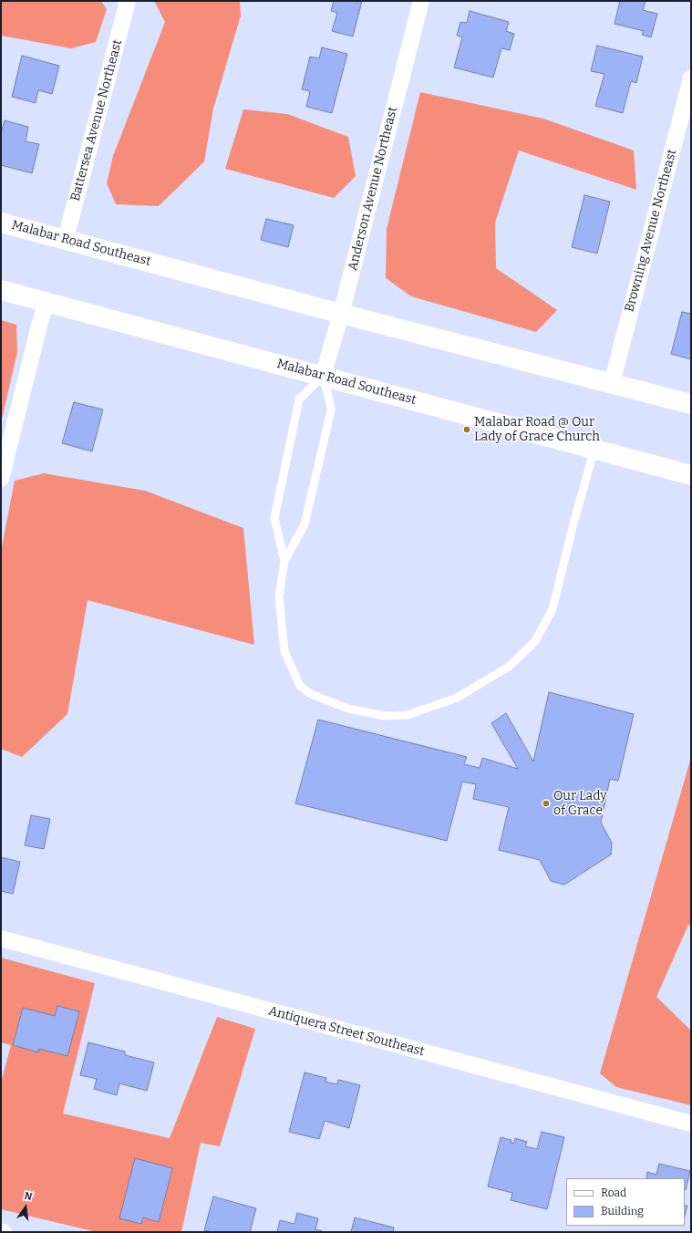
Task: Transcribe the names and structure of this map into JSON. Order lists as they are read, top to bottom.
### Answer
{
  "streets": {
    "main road": ["Malabar Road Southeast"],
    "street": [
      "Battersea Avenue Northeast",
      "Anderson Avenue Northeast",
      "Browning Avenue Northeast",
      "Antiquera Street Southeast"
    ]
  },
  "crossings": [
    ["Battersea Avenue Northeast", "Malabar Road Southeast"],
    ["Anderson Avenue Northeast", "Malabar Road Southeast"],
    ["Browning Avenue Northeast", "Malabar Road Southeast"]
  ],
  "places": ["Malabar Road @ Our Lady of Grace Church", "Our Lady of Grace"],
  "legend": ["Road", "Building"],
  "north": "top"
}
